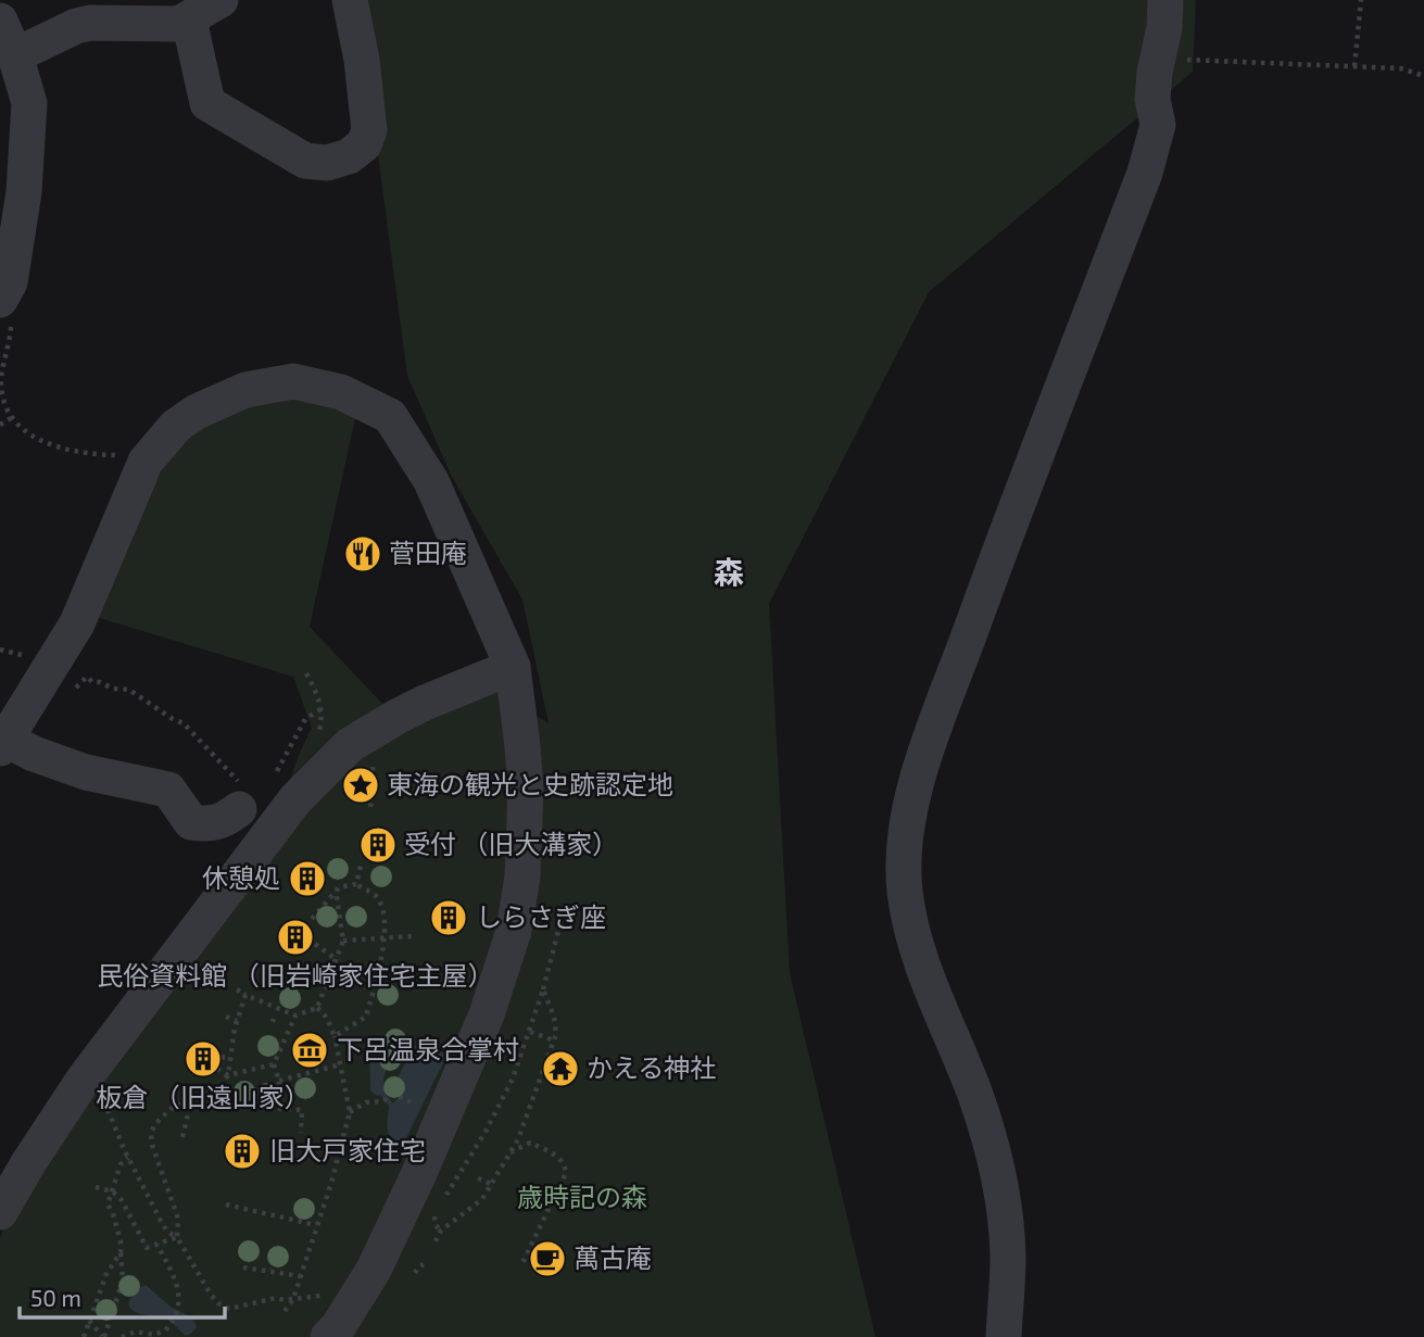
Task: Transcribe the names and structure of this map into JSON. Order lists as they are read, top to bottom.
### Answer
{
  "districts": ["森"],
  "parks": ["歳時記の森"],
  "places": {
    "restaurant": ["菅田庵"],
    "place": ["東海の観光と史跡認定地"],
    "building": [
      "受付 （旧大溝家）",
      "休憩処",
      "しらさぎ座",
      "民俗資料館 （旧岩崎家住宅主屋）",
      "板倉 （旧遠山家）",
      "旧大戸家住宅"
    ],
    "museum": ["下呂温泉合掌村"],
    "temple": ["かえる神社"],
    "cafe": ["萬古庵"]
  },
  "scale_bar": "50 m"
}
